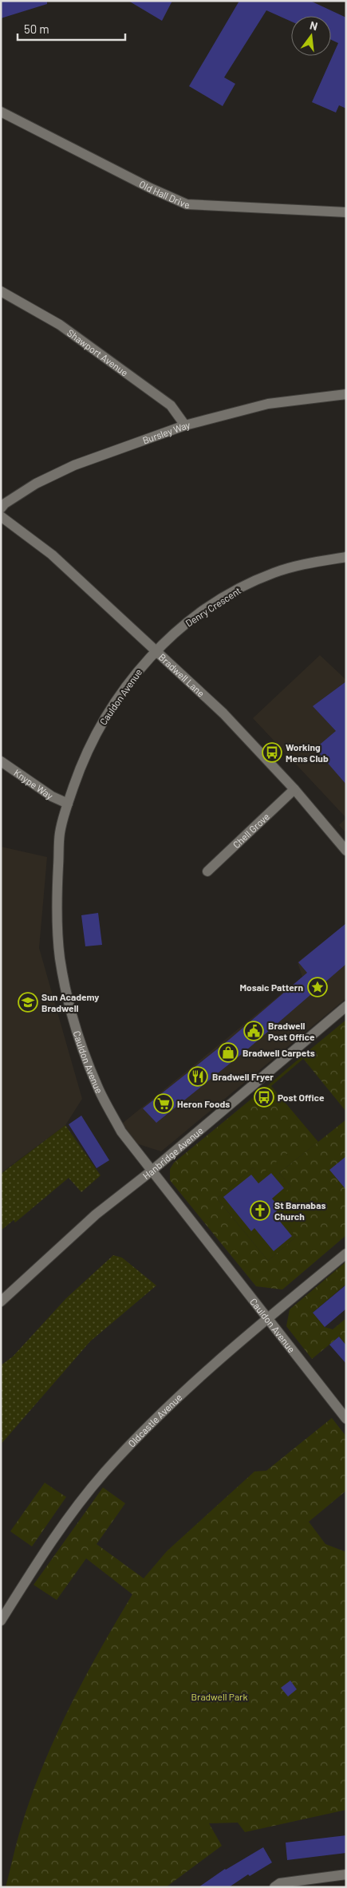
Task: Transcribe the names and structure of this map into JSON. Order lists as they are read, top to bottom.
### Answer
{
  "streets": {
    "street": [
      "Old Hall Drive",
      "Shawport Avenue",
      "Bursley Way",
      "Denry Crescent",
      "Bradwell Lane",
      "Cauldon Avenue",
      "Knype Way",
      "Chell Grove",
      "Hanbridge Avenue",
      "Oldcastle Avenue"
    ]
  },
  "crossings": [
    ["Shawport Avenue", "Bursley Way"],
    ["Denry Crescent", "Bradwell Lane"],
    ["Denry Crescent", "Cauldon Avenue"],
    ["Bradwell Lane", "Cauldon Avenue"],
    ["Bradwell Lane", "Chell Grove"],
    ["Cauldon Avenue", "Knype Way"],
    ["Cauldon Avenue", "Hanbridge Avenue"],
    ["Cauldon Avenue", "Oldcastle Avenue"]
  ],
  "parks": ["Bradwell Park"],
  "places": {
    "bus stop": ["Working Mens Club", "Post Office"],
    "place": ["Mosaic Pattern"],
    "school or university": ["Sun Academy Bradwell"],
    "public building": ["Bradwell Post Office"],
    "shop": ["Bradwell Carpets"],
    "restaurant": ["Bradwell Fryer"],
    "supermarket": ["Heron Foods"],
    "church": ["St Barnabas Church"]
  },
  "scale_bar": "50 m",
  "north": "top"
}
